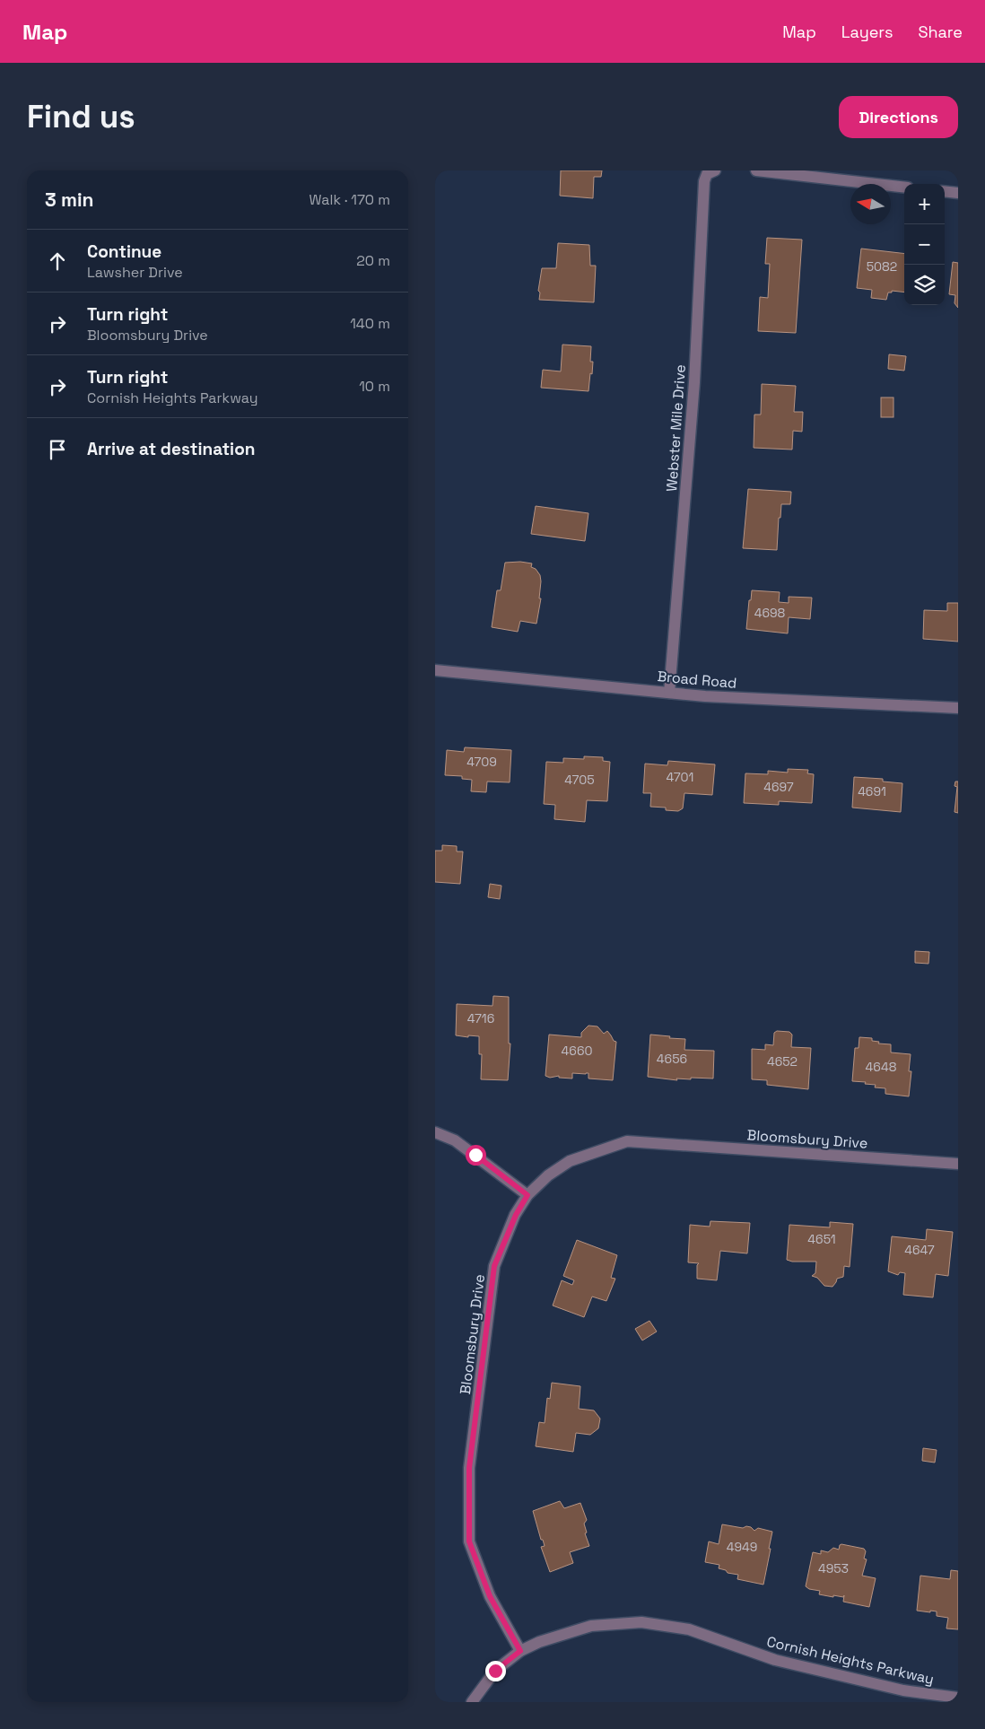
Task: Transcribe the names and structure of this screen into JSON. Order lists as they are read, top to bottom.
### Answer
{
  "streets": {
    "street": [
      "Webster Mile Drive",
      "Broad Road",
      "Bloomsbury Drive",
      "Cornish Heights Parkway"
    ]
  },
  "crossings": [
    ["Webster Mile Drive", "Broad Road"],
    ["Bloomsbury Drive", "Cornish Heights Parkway"]
  ],
  "house_numbers": [
    "5082",
    "4698",
    "4709",
    "4701",
    "4705",
    "4697",
    "4691",
    "4716",
    "4660",
    "4656",
    "4652",
    "4648",
    "4651",
    "4647",
    "4949",
    "4953"
  ],
  "north": "left",
  "page": {
    "header": "Map",
    "nav": ["Map", "Layers", "Share"],
    "buttons": "Directions",
    "title": "Find us",
    "heading": ["3 min", "Walk · 170 m"],
    "map_buttons": ["+", "−"],
    "list": [
      ["Continue", "Lawsher Drive", "20 m"],
      ["Turn right", "Bloomsbury Drive", "140 m"],
      ["Turn right", "Cornish Heights Parkway", "10 m"],
      "Arrive at destination"
    ]
  }
}
